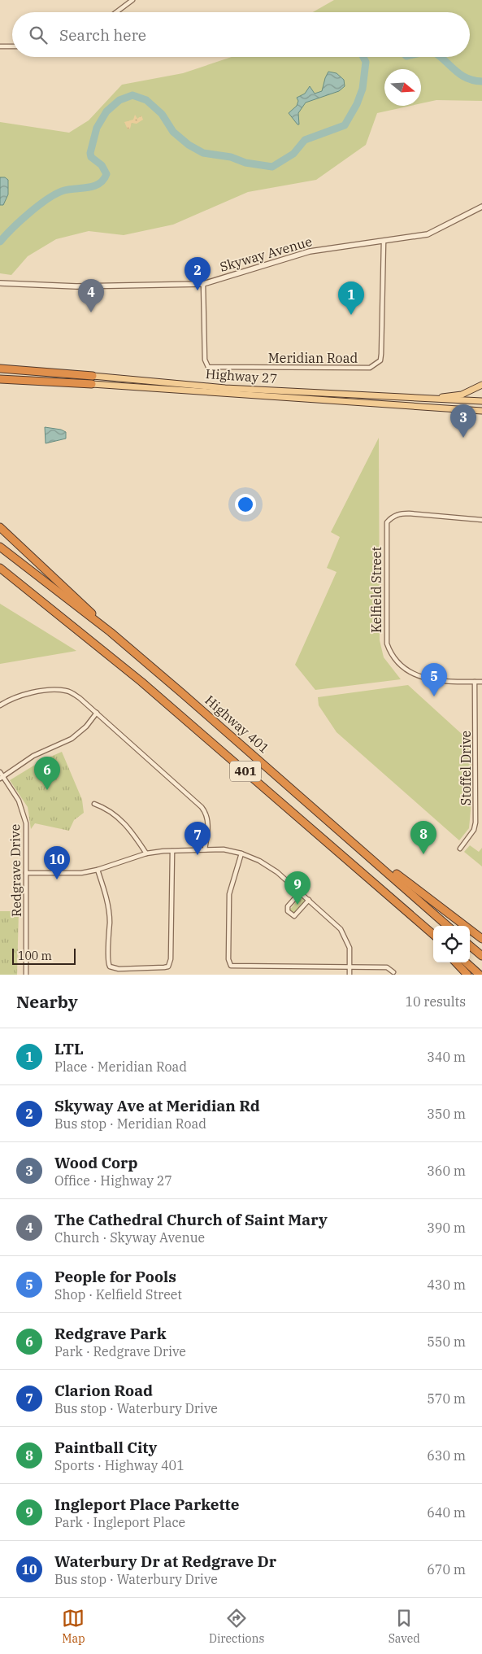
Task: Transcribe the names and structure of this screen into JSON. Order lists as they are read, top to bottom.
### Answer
{
  "streets": {
    "highway": ["Highway 27", "Highway 401", "401"],
    "street": [
      "Skyway Avenue",
      "Meridian Road",
      "Kelfield Street",
      "Stoffel Drive",
      "Redgrave Drive"
    ]
  },
  "crossings": [
    ["Skyway Avenue", "Meridian Road"],
    ["Kelfield Street", "Stoffel Drive"]
  ],
  "scale_bar": "100 m",
  "north": "right",
  "page": {
    "search": "Search here",
    "pins": [
      "2",
      "4",
      "1",
      "3",
      "5",
      "6",
      "8",
      "7",
      "10",
      "9"
    ],
    "scale": "100 m",
    "heading": ["Nearby", "10 results"],
    "list": [
      {
        "mark": "1",
        "name": "LTL",
        "note": "Place · Meridian Road",
        "value": "340 m"
      },
      {
        "mark": "2",
        "name": "Skyway Ave at Meridian Rd",
        "note": "Bus stop · Meridian Road",
        "value": "350 m"
      },
      {
        "mark": "3",
        "name": "Wood Corp",
        "note": "Office · Highway 27",
        "value": "360 m"
      },
      {
        "mark": "4",
        "name": "The Cathedral Church of Saint Mary",
        "note": "Church · Skyway Avenue",
        "value": "390 m"
      },
      {
        "mark": "5",
        "name": "People for Pools",
        "note": "Shop · Kelfield Street",
        "value": "430 m"
      },
      {
        "mark": "6",
        "name": "Redgrave Park",
        "note": "Park · Redgrave Drive",
        "value": "550 m"
      },
      {
        "mark": "7",
        "name": "Clarion Road",
        "note": "Bus stop · Waterbury Drive",
        "value": "570 m"
      },
      {
        "mark": "8",
        "name": "Paintball City",
        "note": "Sports · Highway 401",
        "value": "630 m"
      },
      {
        "mark": "9",
        "name": "Ingleport Place Parkette",
        "note": "Park · Ingleport Place",
        "value": "640 m"
      },
      {
        "mark": "10",
        "name": "Waterbury Dr at Redgrave Dr",
        "note": "Bus stop · Waterbury Drive",
        "value": "670 m"
      }
    ],
    "nav": ["Map", "Directions", "Saved"]
  }
}
